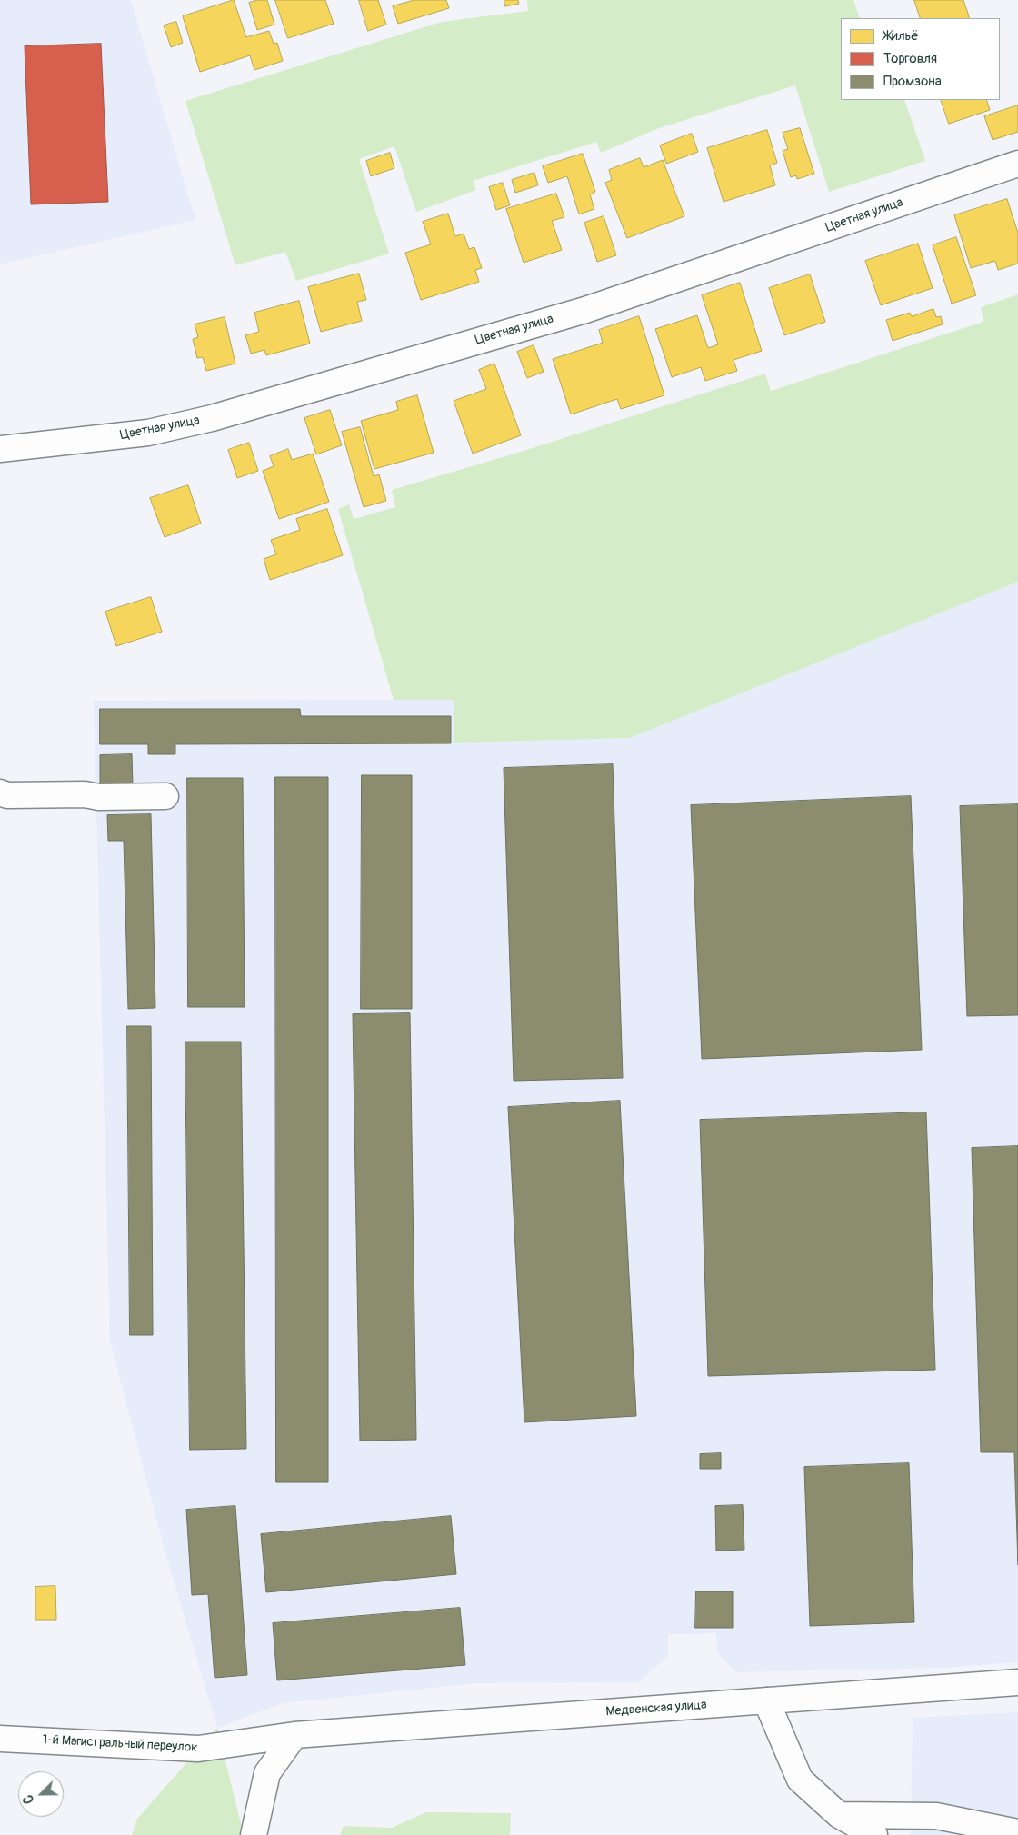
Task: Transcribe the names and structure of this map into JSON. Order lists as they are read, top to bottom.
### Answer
{
  "streets": {
    "street": ["Цветная улица", "Медвенская улица", "1-й Магистральный переулок"]
  },
  "crossings": [
    ["Медвенская улица", "1-й Магистральный переулок"]
  ],
  "legend": ["Жильё", "Торговля", "Промзона"],
  "north": "bottom left"
}
